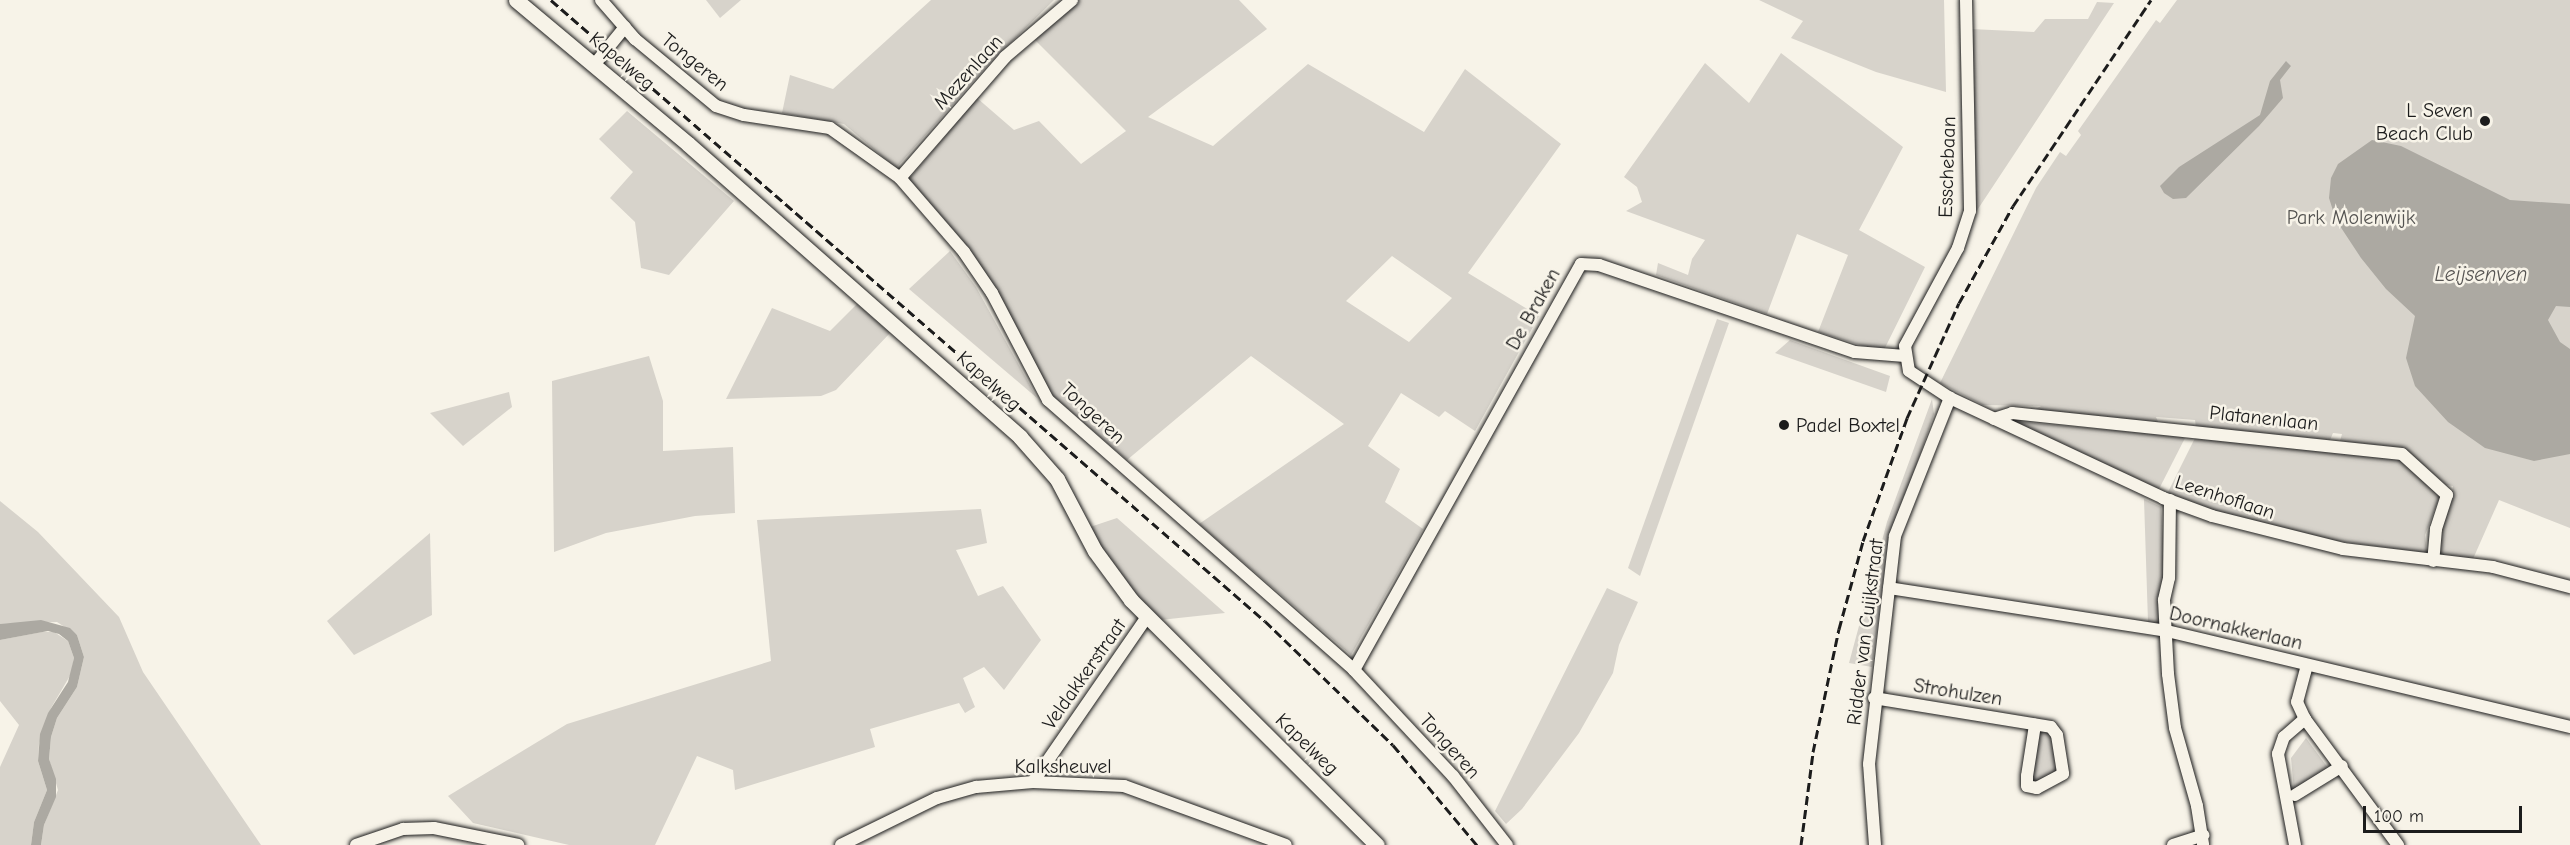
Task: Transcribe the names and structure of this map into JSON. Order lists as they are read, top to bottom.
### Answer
{
  "streets": {
    "main road": ["Kapelweg"],
    "street": [
      "Tongeren",
      "Mezenlaan",
      "Esschebaan",
      "De Braken",
      "Platanenlaan",
      "Leenhoflaan",
      "Doornakkerlaan",
      "Ridder van Cuijkstraat",
      "Veldakkerstraat",
      "Strohulzen",
      "Kalksheuvel"
    ]
  },
  "crossings": [
    ["Kapelweg", "Veldakkerstraat"],
    ["Tongeren", "Mezenlaan"],
    ["Tongeren", "De Braken"],
    ["Esschebaan", "De Braken"],
    ["Esschebaan", "Leenhoflaan"],
    ["De Braken", "Leenhoflaan"],
    ["Platanenlaan", "Leenhoflaan"],
    ["Leenhoflaan", "Ridder van Cuijkstraat"],
    ["Doornakkerlaan", "Ridder van Cuijkstraat"],
    ["Ridder van Cuijkstraat", "Strohulzen"],
    ["Veldakkerstraat", "Kalksheuvel"]
  ],
  "water": ["Leijsenven"],
  "parks": ["Park Molenwijk"],
  "places": ["L Seven Beach Club", "Padel Boxtel"],
  "scale_bar": "100 m"
}
